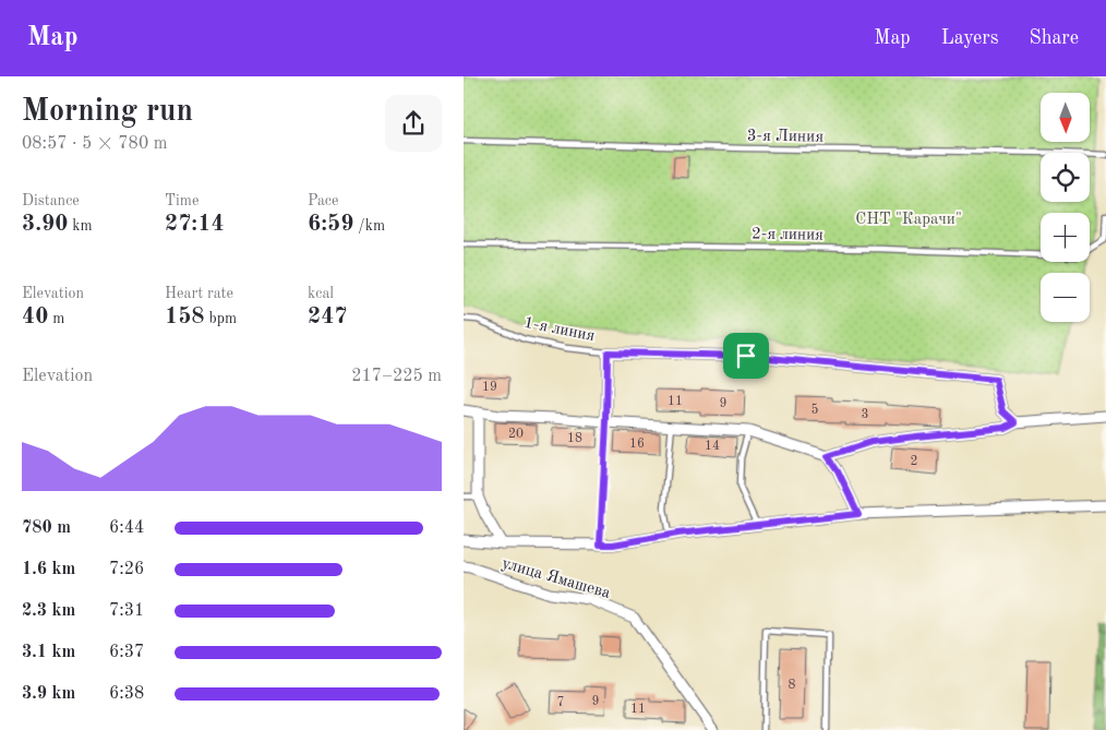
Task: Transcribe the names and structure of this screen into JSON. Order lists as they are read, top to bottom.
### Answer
{
  "streets": {
    "street": ["1-я линия", "улица Ямашева"],
    "lane": ["3-я Линия", "2-я линия"]
  },
  "parks": ["СНТ \"Карачи\""],
  "house_numbers": [
    "19",
    "11",
    "9",
    "5",
    "3",
    "20",
    "18",
    "16",
    "14",
    "2",
    "8",
    "9",
    "7",
    "11"
  ],
  "north": "bottom",
  "page": {
    "header": "Map",
    "nav": ["Map", "Layers", "Share"],
    "heading": ["Morning run", "08:57 · 5 × 780 m"],
    "map_buttons": ["+", "−"],
    "stats": [
      ["Distance", "3.90 km"],
      ["Time", "27:14"],
      ["Pace", "6:59 /km"],
      ["Elevation", "40 m"],
      ["Heart rate", "158 bpm"],
      ["kcal", "247"]
    ],
    "chart": ["Elevation", "217–225 m"],
    "list": [
      {
        "name": "780 m",
        "note": "6:44"
      },
      {
        "name": "1.6 km",
        "note": "7:26"
      },
      {
        "name": "2.3 km",
        "note": "7:31"
      },
      {
        "name": "3.1 km",
        "note": "6:37"
      },
      {
        "name": "3.9 km",
        "note": "6:38"
      }
    ]
  }
}
